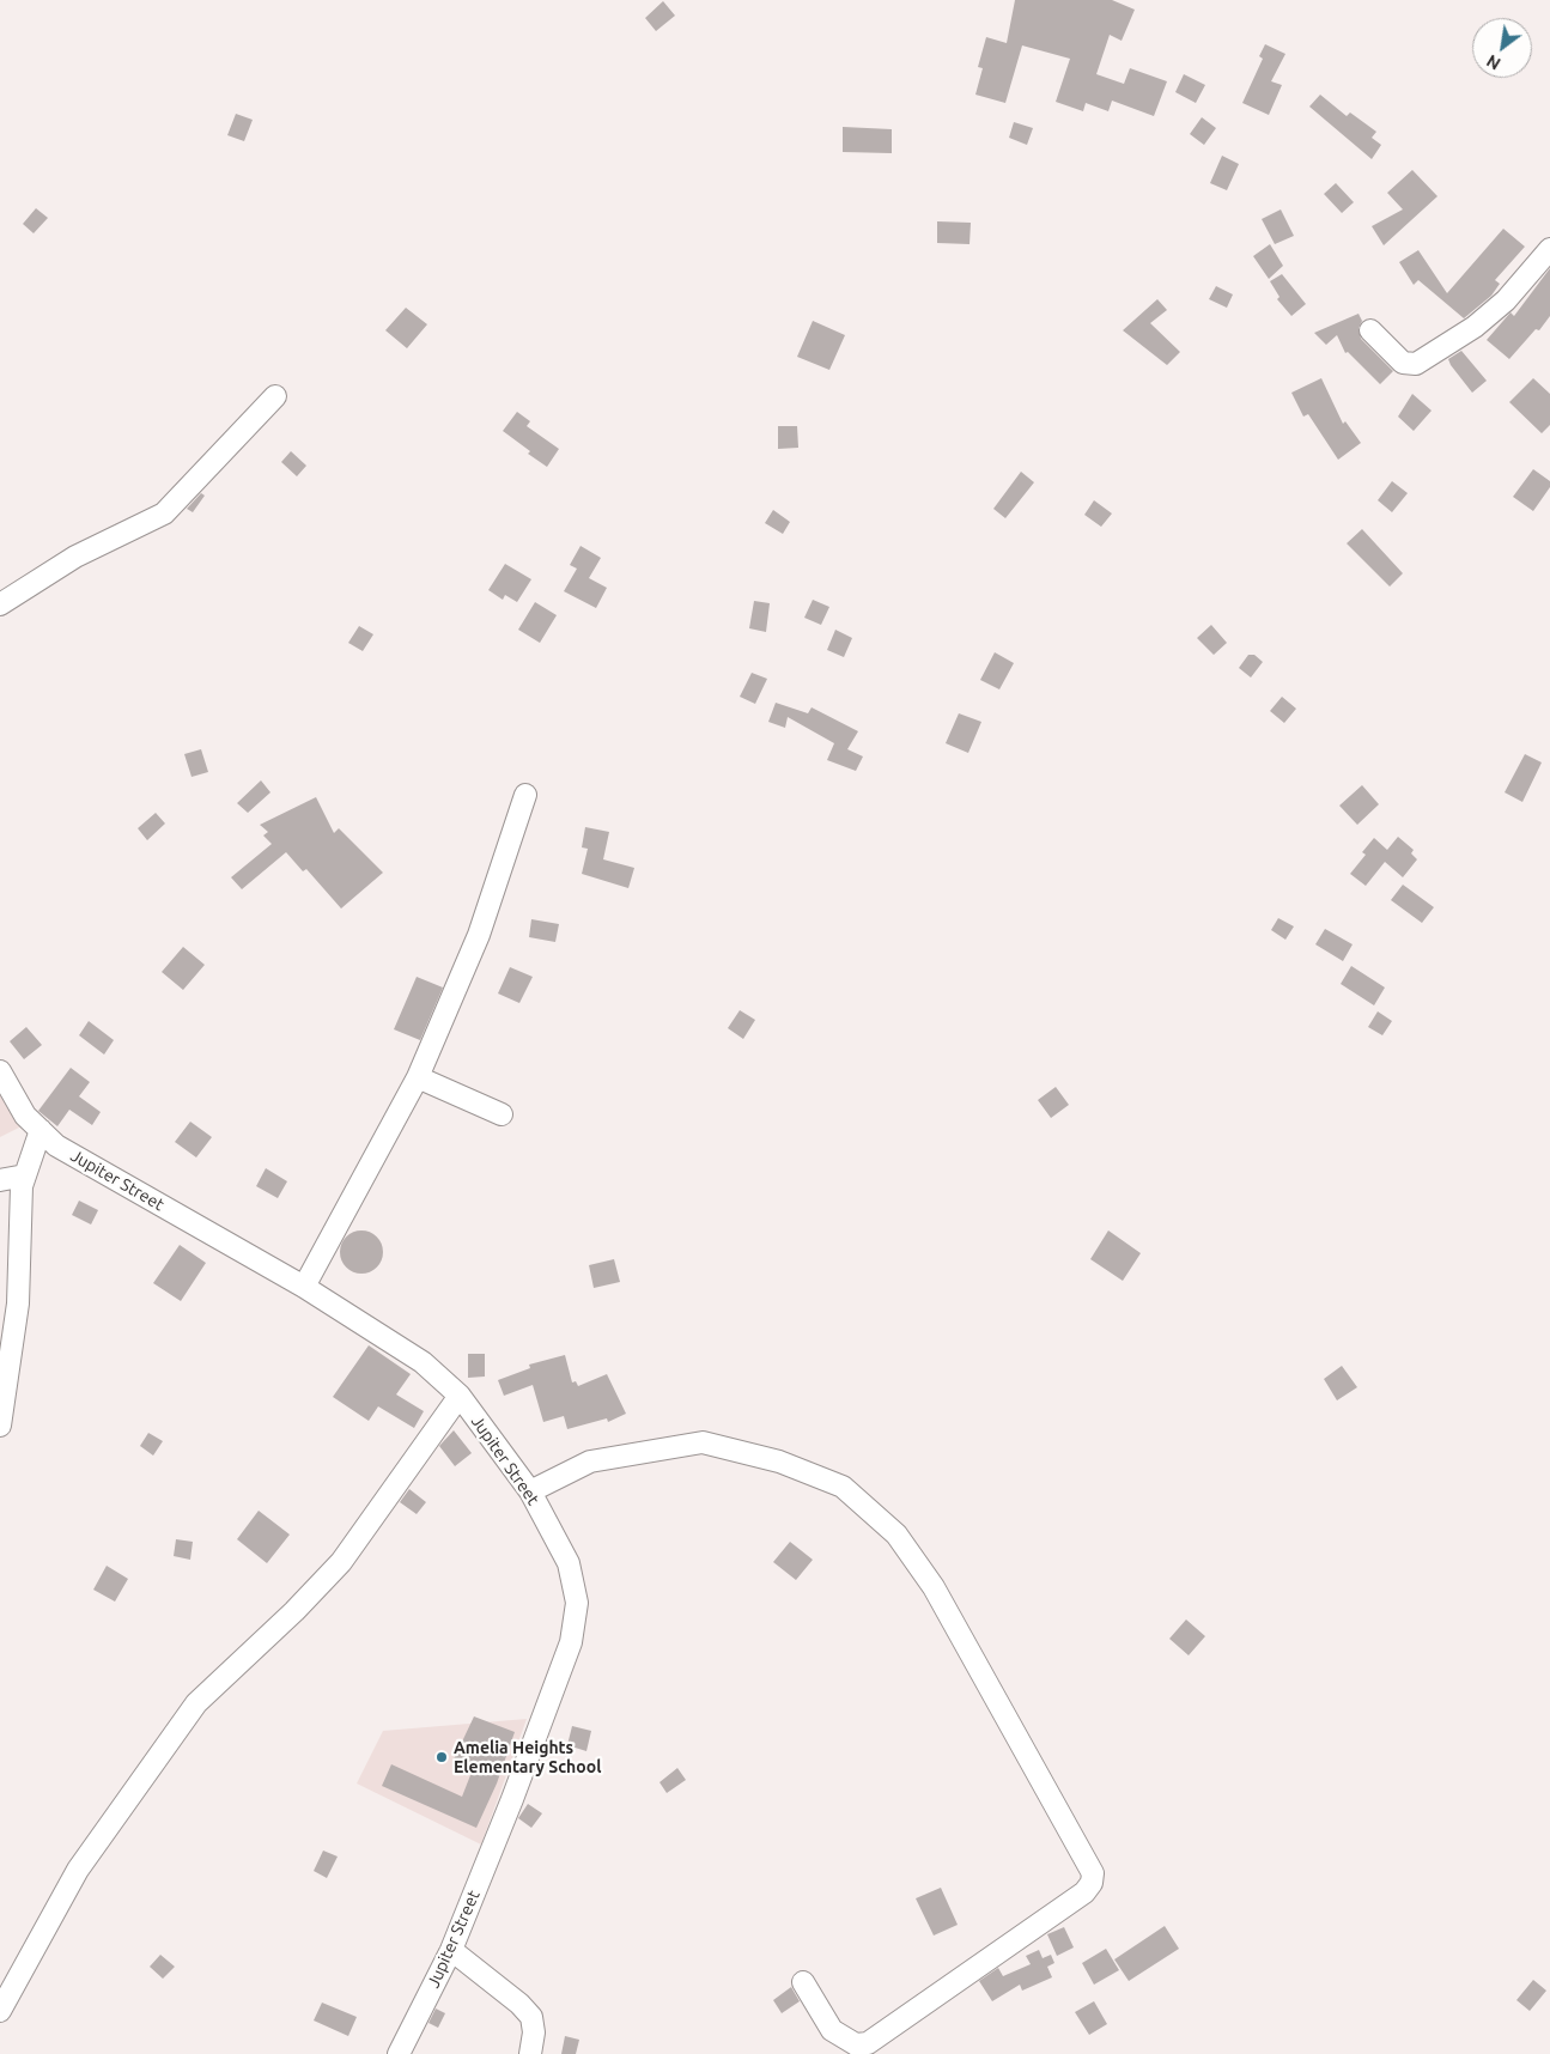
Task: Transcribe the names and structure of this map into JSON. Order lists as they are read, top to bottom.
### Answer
{
  "streets": {
    "street": ["Jupiter Street"]
  },
  "places": ["Amelia Heights Elementary School"],
  "north": "bottom left"
}
